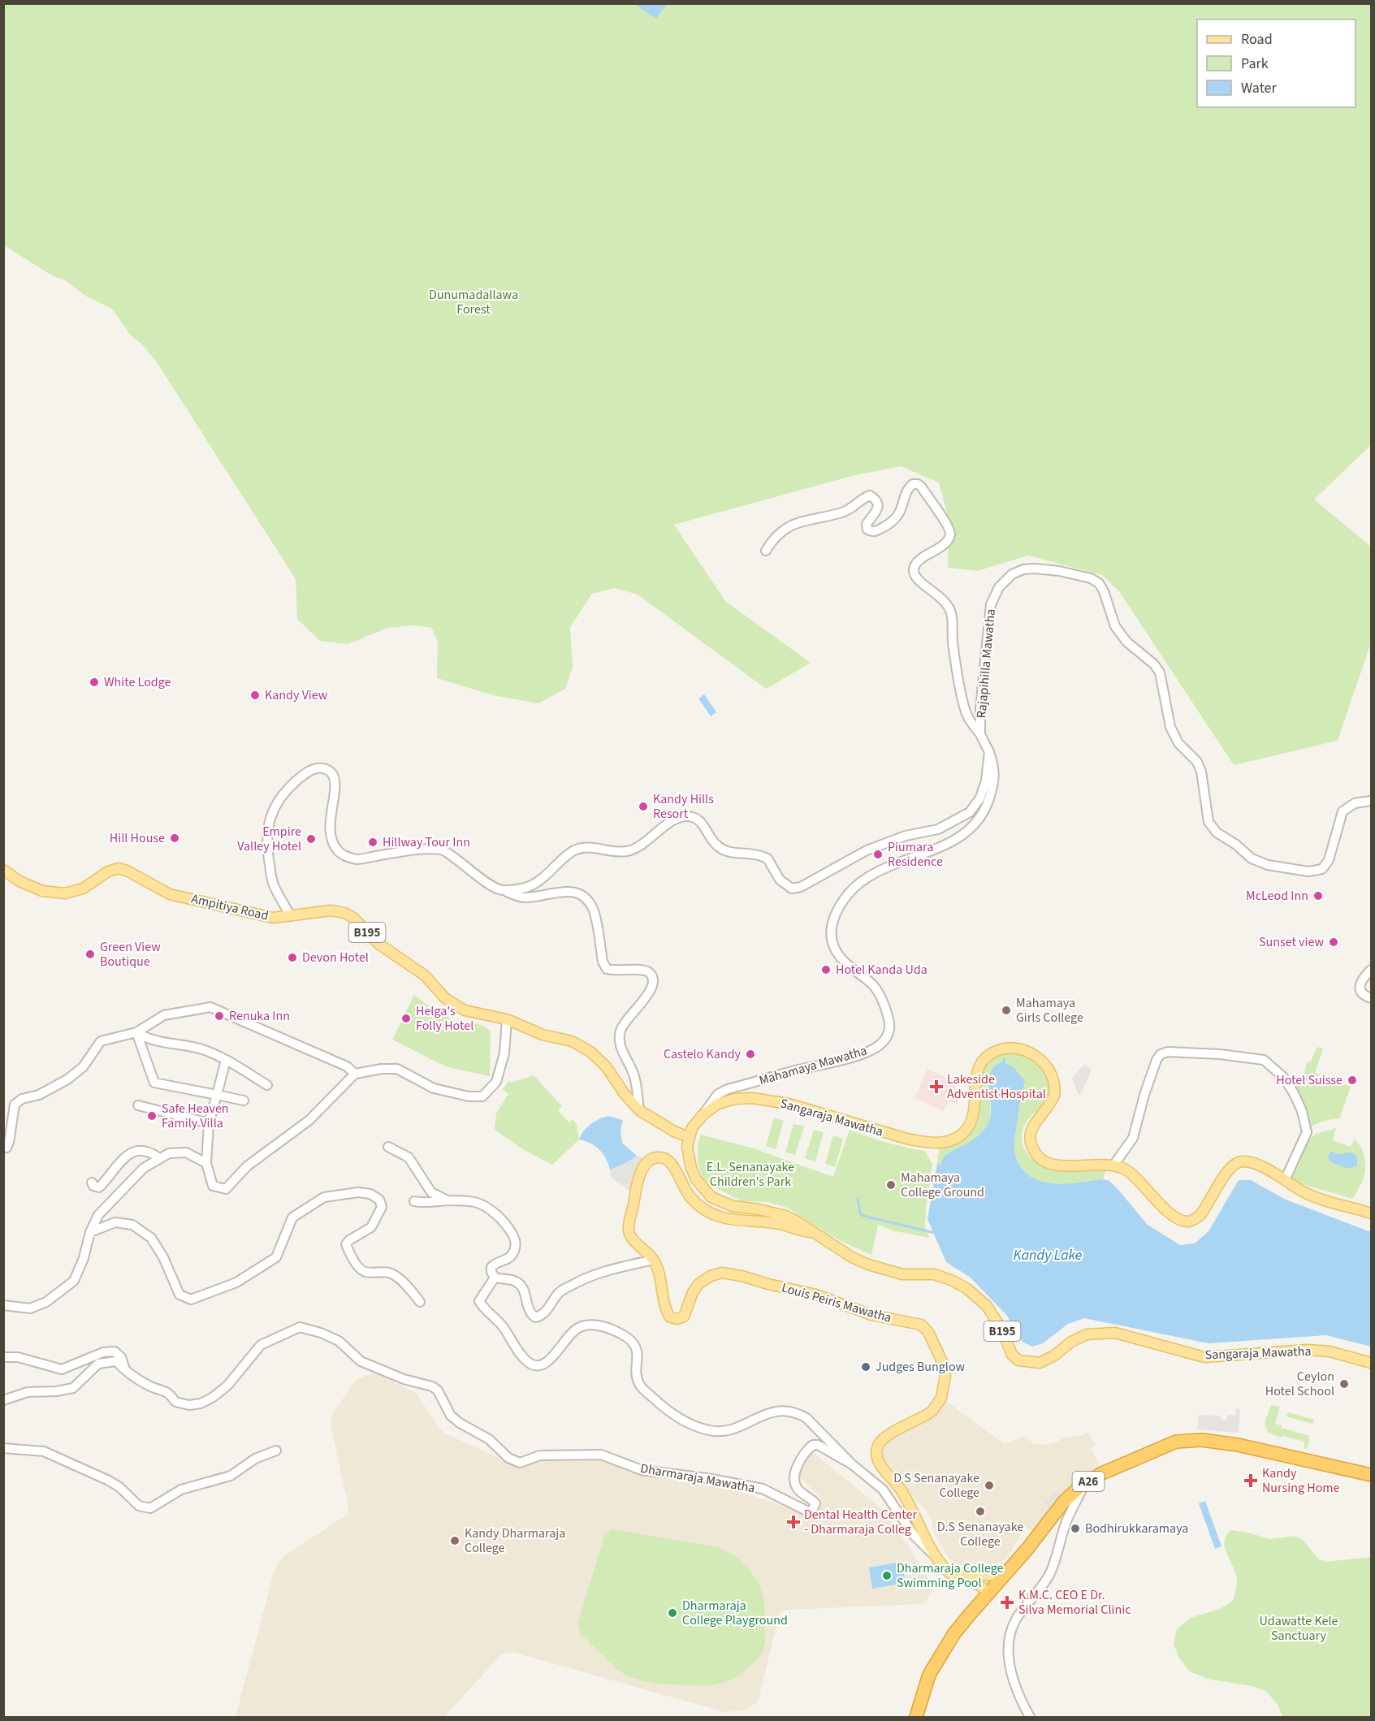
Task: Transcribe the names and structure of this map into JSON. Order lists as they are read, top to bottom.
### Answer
{
  "streets": {
    "highway": ["A26"],
    "main road": [
      "Ampitiya Road",
      "B195",
      "Sangaraja Mawatha",
      "Louis Peiris Mawatha"
    ],
    "street": ["Rajapihilla Mawatha", "Mahamaya Mawatha", "Dharmaraja Mawatha"]
  },
  "crossings": [
    ["Rajapihilla Mawatha", "Mahamaya Mawatha"],
    ["Ampitiya Road", "Sangaraja Mawatha"],
    ["Mahamaya Mawatha", "Sangaraja Mawatha"],
    ["Sangaraja Mawatha", "Louis Peiris Mawatha"],
    ["Louis Peiris Mawatha", "Dharmaraja Mawatha"],
    ["Louis Peiris Mawatha", "A26"]
  ],
  "water": ["Kandy Lake"],
  "parks": ["Dunumadallawa Forest", "E.L. Senanayake Children's Park", "Udawatte Kele Sanctuary"],
  "places": {
    "other": [
      "White Lodge",
      "Kandy View",
      "Kandy Hills Resort",
      "Hill House",
      "Empire Valley Hotel",
      "Hillway Tour Inn",
      "Piumara Residence",
      "McLeod Inn",
      "Sunset view",
      "Green View Boutique",
      "Devon Hotel",
      "Hotel Kanda Uda",
      "Mahamaya Girls College",
      "Renuka Inn",
      "Helga's Folly Hotel",
      "Castelo Kandy",
      "Hotel Suisse",
      "Safe Heaven Family Villa",
      "Mahamaya College Ground",
      "Judges Bunglow",
      "Ceylon Hotel School",
      "D S Senanayake College",
      "D.S Senanayake College",
      "Bodhirukkaramaya",
      "Kandy Dharmaraja College",
      "Dharmaraja College Swimming Pool",
      "Dharmaraja College Playground"
    ],
    "health": [
      "Lakeside Adventist Hospital",
      "Kandy Nursing Home",
      "Dental Health Center - Dharmaraja Colleg",
      "K.M.C. CEO E Dr. Silva Memorial Clinic"
    ]
  },
  "legend": ["Road", "Park", "Water"]
}
